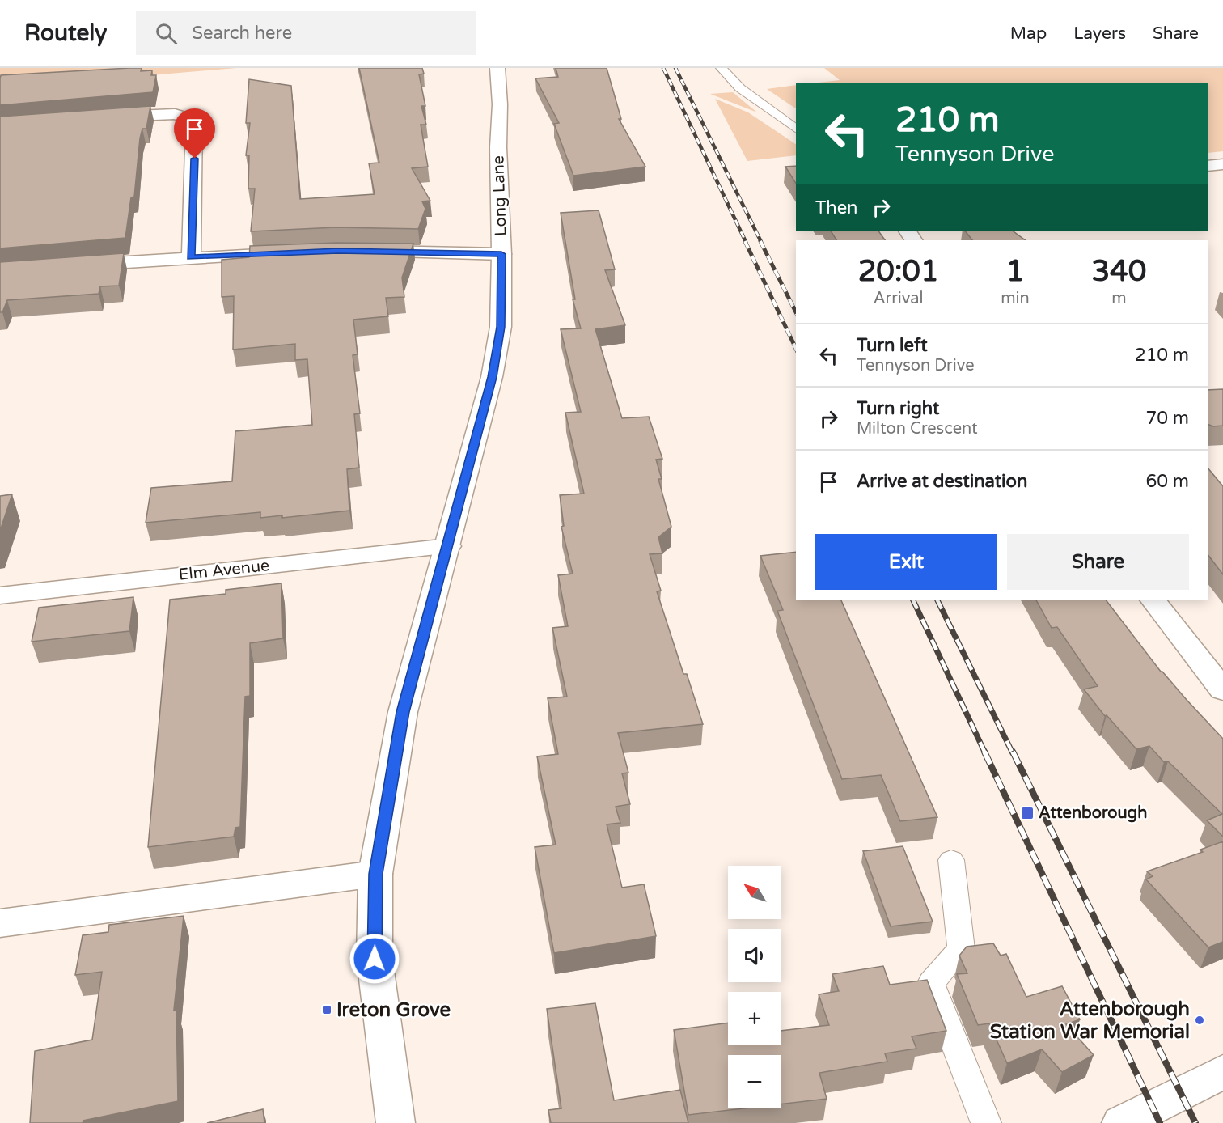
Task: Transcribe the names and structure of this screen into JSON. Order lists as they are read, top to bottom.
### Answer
{
  "streets": {
    "street": ["Long Lane", "Elm Avenue"]
  },
  "crossings": [
    ["Long Lane", "Elm Avenue"]
  ],
  "places": {
    "transit": ["Attenborough", "Ireton Grove"],
    "other": ["Attenborough Station War Memorial"]
  },
  "north": "top left",
  "page": {
    "header": "Routely",
    "search": "Search here",
    "nav": ["Map", "Layers", "Share"],
    "turn": ["210 m", "Tennyson Drive"],
    "then": "Then",
    "eta": [
      "20:01",
      "Arrival",
      "1",
      "min",
      "340",
      "m"
    ],
    "list": [
      {
        "name": "Turn left",
        "note": "Tennyson Drive",
        "value": "210 m"
      },
      {
        "name": "Turn right",
        "note": "Milton Crescent",
        "value": "70 m"
      },
      {
        "name": "Arrive at destination",
        "value": "60 m"
      }
    ],
    "buttons": ["Exit", "Share"],
    "map_buttons": ["+", "−"]
  }
}
